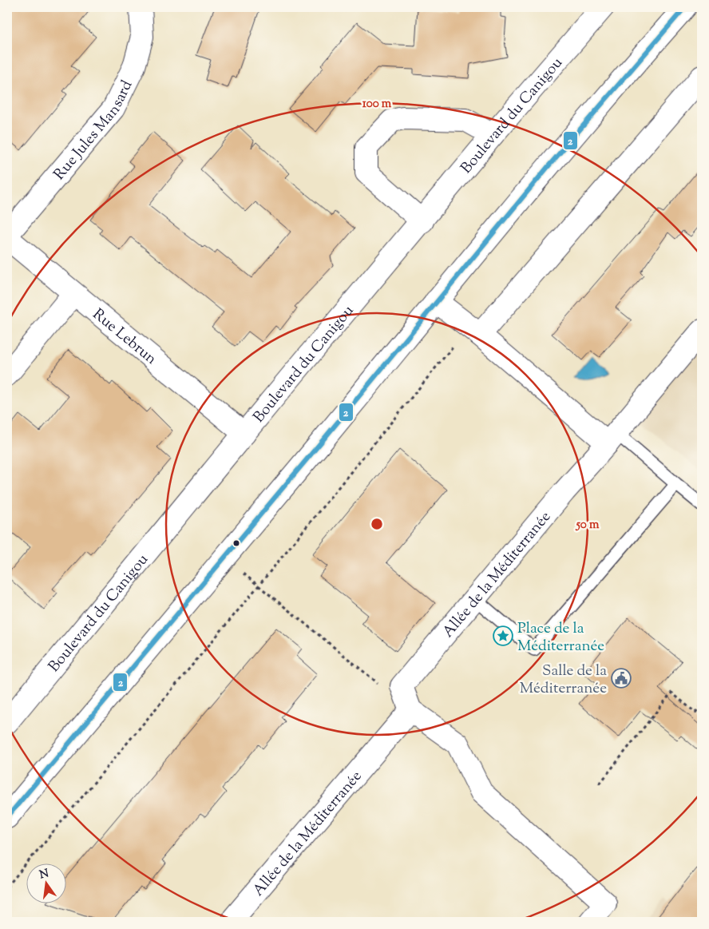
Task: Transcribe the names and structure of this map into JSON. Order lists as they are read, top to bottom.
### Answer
{
  "streets": {
    "street": [
      "Boulevard du Canigou",
      "Rue Jules Mansard",
      "Rue Lebrun",
      "Allée de la Méditerranée"
    ]
  },
  "crossings": [
    ["Boulevard du Canigou", "Rue Lebrun"],
    ["Rue Jules Mansard", "Rue Lebrun"]
  ],
  "places": {
    "place": ["Place de la Méditerranée"],
    "public building": ["Salle de la Méditerranée"]
  },
  "lines": ["transit line 2"],
  "north": "top",
  "rings": ["100 m", "50 m"]
}
